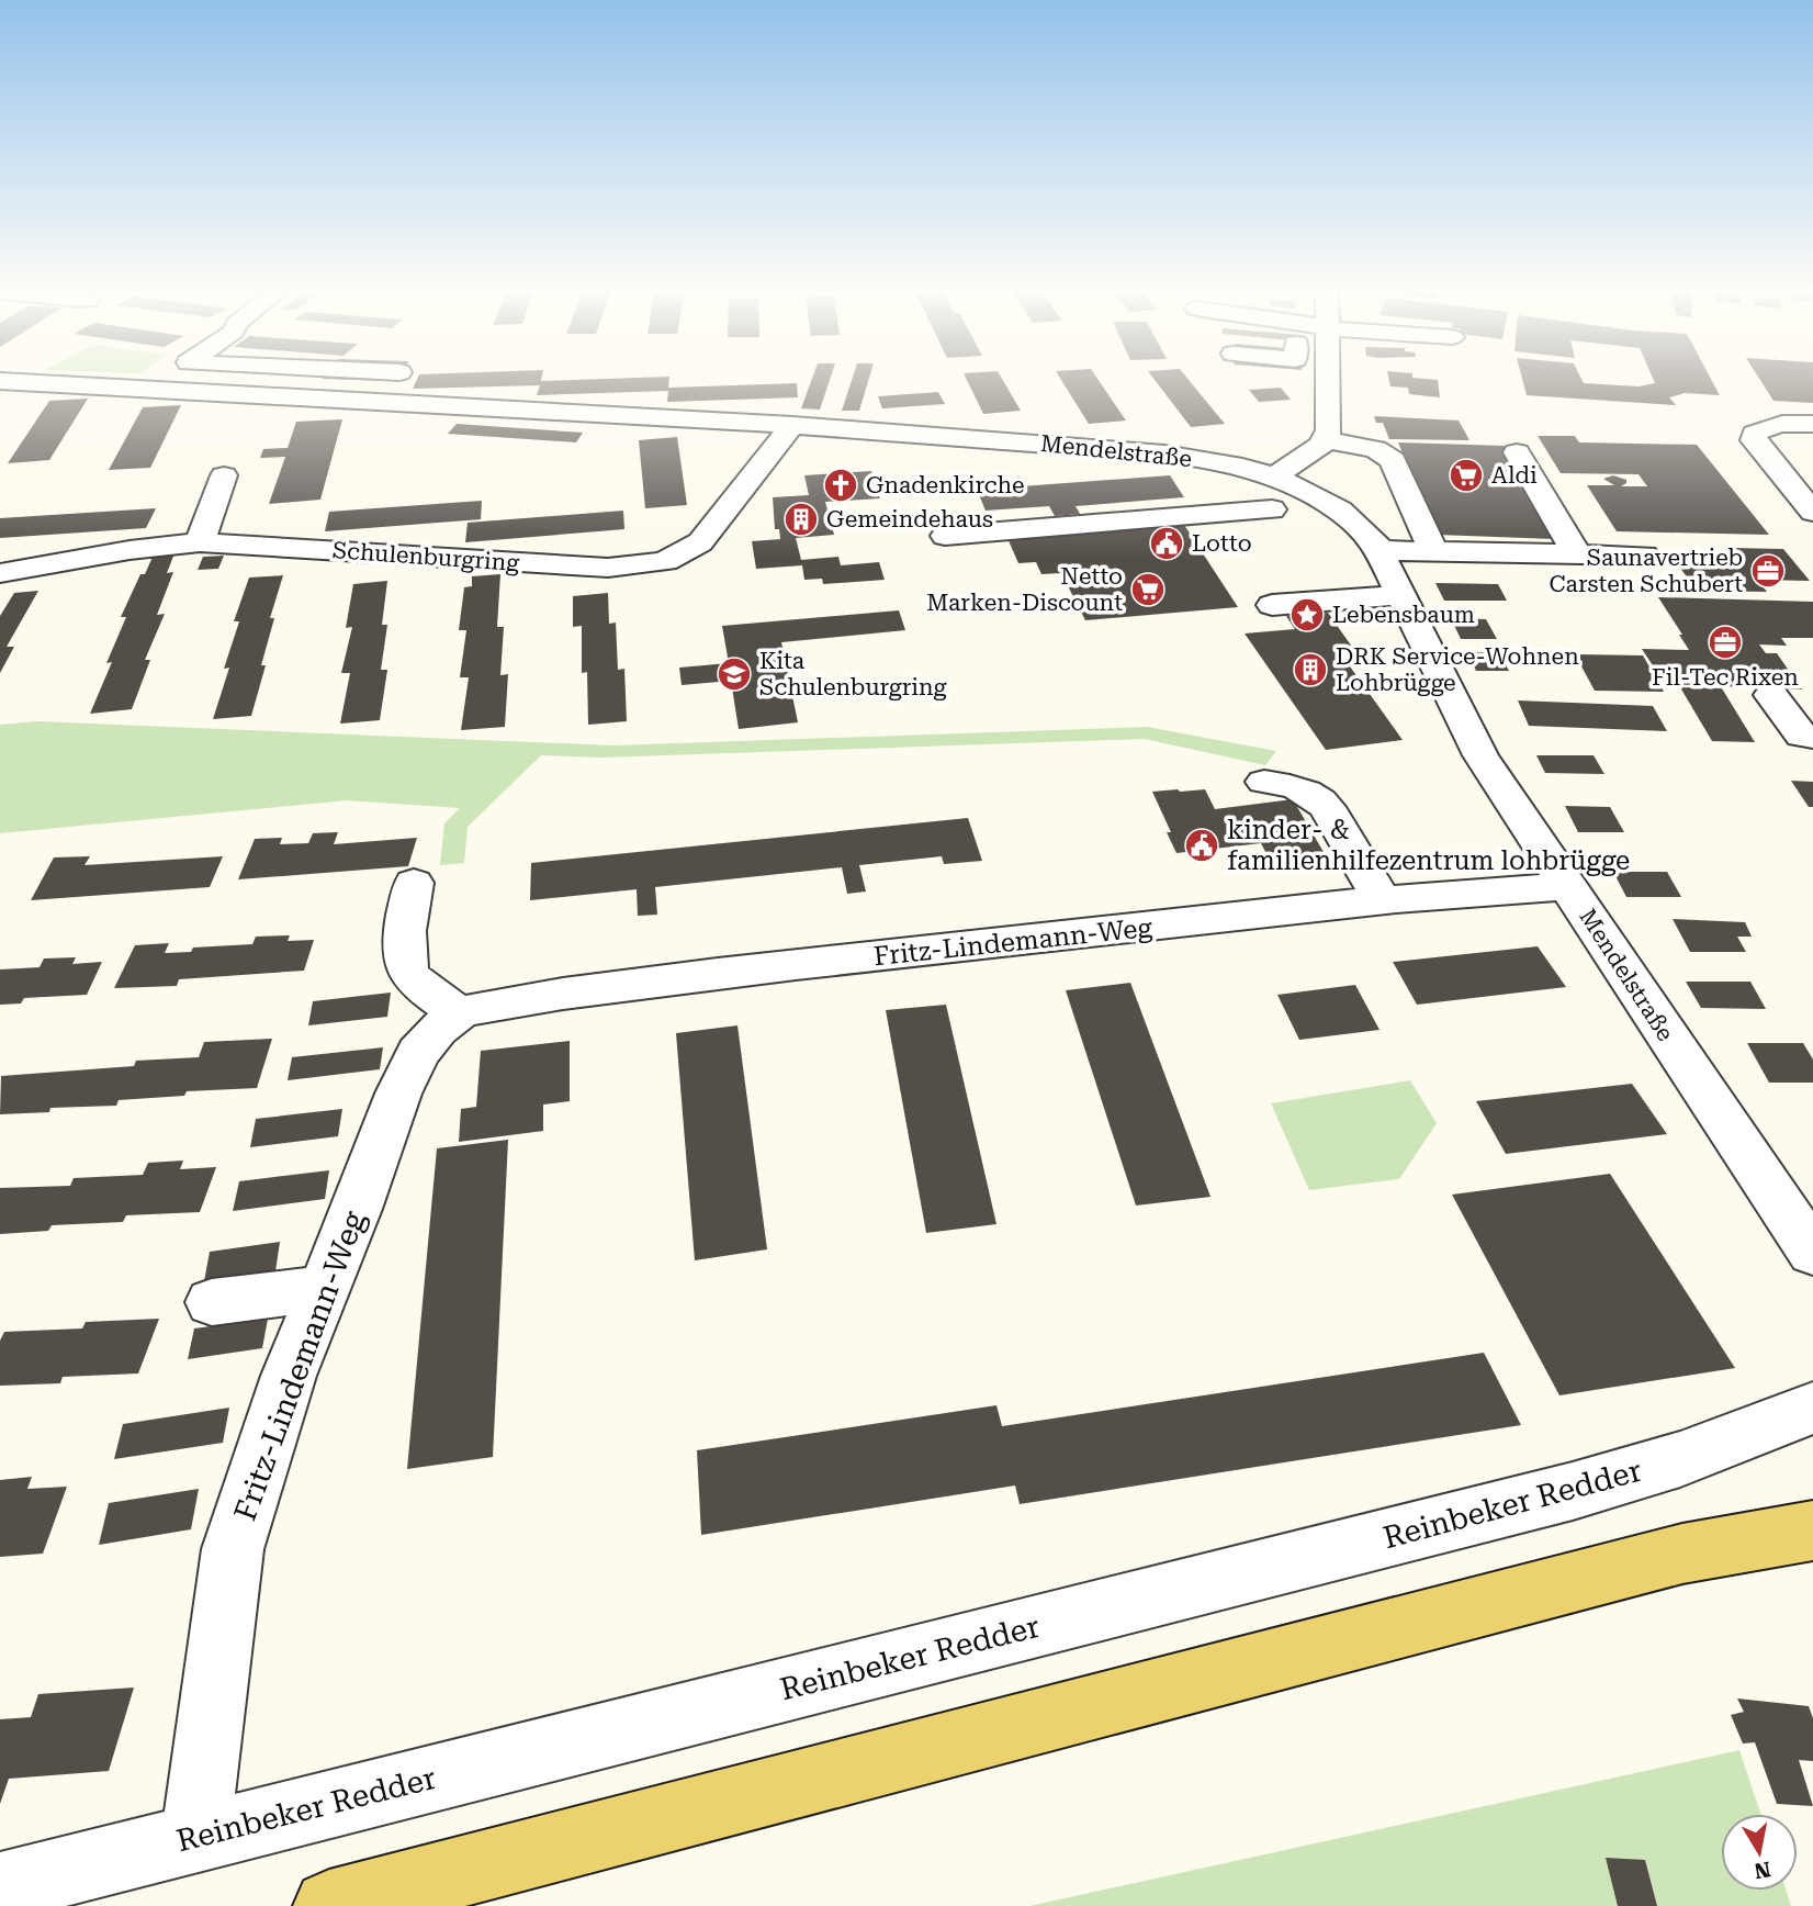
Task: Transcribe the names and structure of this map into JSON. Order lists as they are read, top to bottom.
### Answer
{
  "streets": {
    "street": [
      "Mendelstraße",
      "Schulenburgring",
      "Fritz-Lindemann-Weg",
      "Reinbeker Redder"
    ]
  },
  "crossings": [
    ["Mendelstraße", "Schulenburgring"],
    ["Mendelstraße", "Fritz-Lindemann-Weg"],
    ["Fritz-Lindemann-Weg", "Reinbeker Redder"]
  ],
  "places": {
    "supermarket": ["Aldi", "Netto Marken-Discount"],
    "church": ["Gnadenkirche"],
    "building": ["Gemeindehaus", "DRK Service-Wohnen Lohbrügge"],
    "public building": ["Lotto", "kinder- & familienhilfezentrum lohbrügge"],
    "office": ["Saunavertrieb Carsten Schubert", "Fil-Tec Rixen"],
    "place": ["Lebensbaum"],
    "school or university": ["Kita Schulenburgring"]
  },
  "north": "bottom"
}
